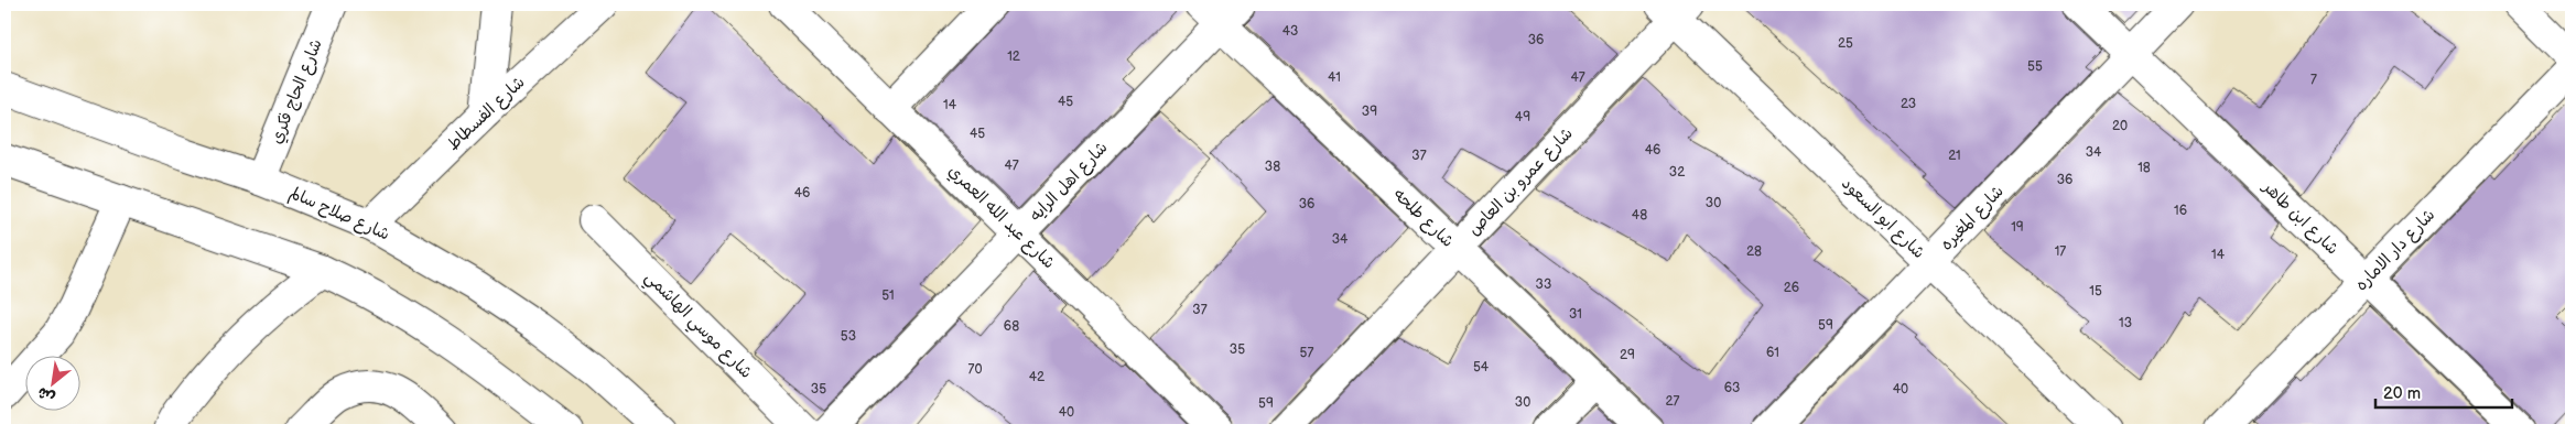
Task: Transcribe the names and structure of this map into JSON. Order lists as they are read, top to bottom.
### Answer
{
  "streets": {
    "main road": [
      "شارع الحاج فكري",
      "شارع الفسطاط",
      "شارع اهل الرايه",
      "شارع عمرو بن العاص",
      "شارع صلاح سالم",
      "شارع عبد الله العمري",
      "شارع طلحه",
      "شارع ابو السعود",
      "شارع المغيره",
      "شارع ابن طاهر",
      "شارع دار الاماره",
      "شارع موسي الهاشمي"
    ]
  },
  "crossings": [
    ["شارع الحاج فكري", "شارع صلاح سالم"],
    ["شارع الفسطاط", "شارع صلاح سالم"],
    ["شارع اهل الرايه", "شارع عبد الله العمري"],
    ["شارع اهل الرايه", "شارع طلحه"],
    ["شارع عمرو بن العاص", "شارع طلحه"],
    ["شارع عمرو بن العاص", "شارع ابو السعود"],
    ["شارع ابو السعود", "شارع المغيره"],
    ["شارع المغيره", "شارع ابن طاهر"],
    ["شارع ابن طاهر", "شارع دار الاماره"]
  ],
  "house_numbers": [
    "43",
    "36",
    "25",
    "12",
    "55",
    "41",
    "47",
    "7",
    "45",
    "23",
    "14",
    "39",
    "49",
    "20",
    "45",
    "46",
    "34",
    "37",
    "21",
    "47",
    "38",
    "18",
    "32",
    "36",
    "46",
    "30",
    "36",
    "16",
    "48",
    "19",
    "34",
    "28",
    "17",
    "14",
    "33",
    "26",
    "15",
    "51",
    "37",
    "31",
    "13",
    "59",
    "68",
    "53",
    "35",
    "57",
    "61",
    "29",
    "54",
    "70",
    "42",
    "63",
    "35",
    "40",
    "27",
    "30",
    "59",
    "40"
  ],
  "scale_bar": "20 m",
  "north": "bottom left"
}
